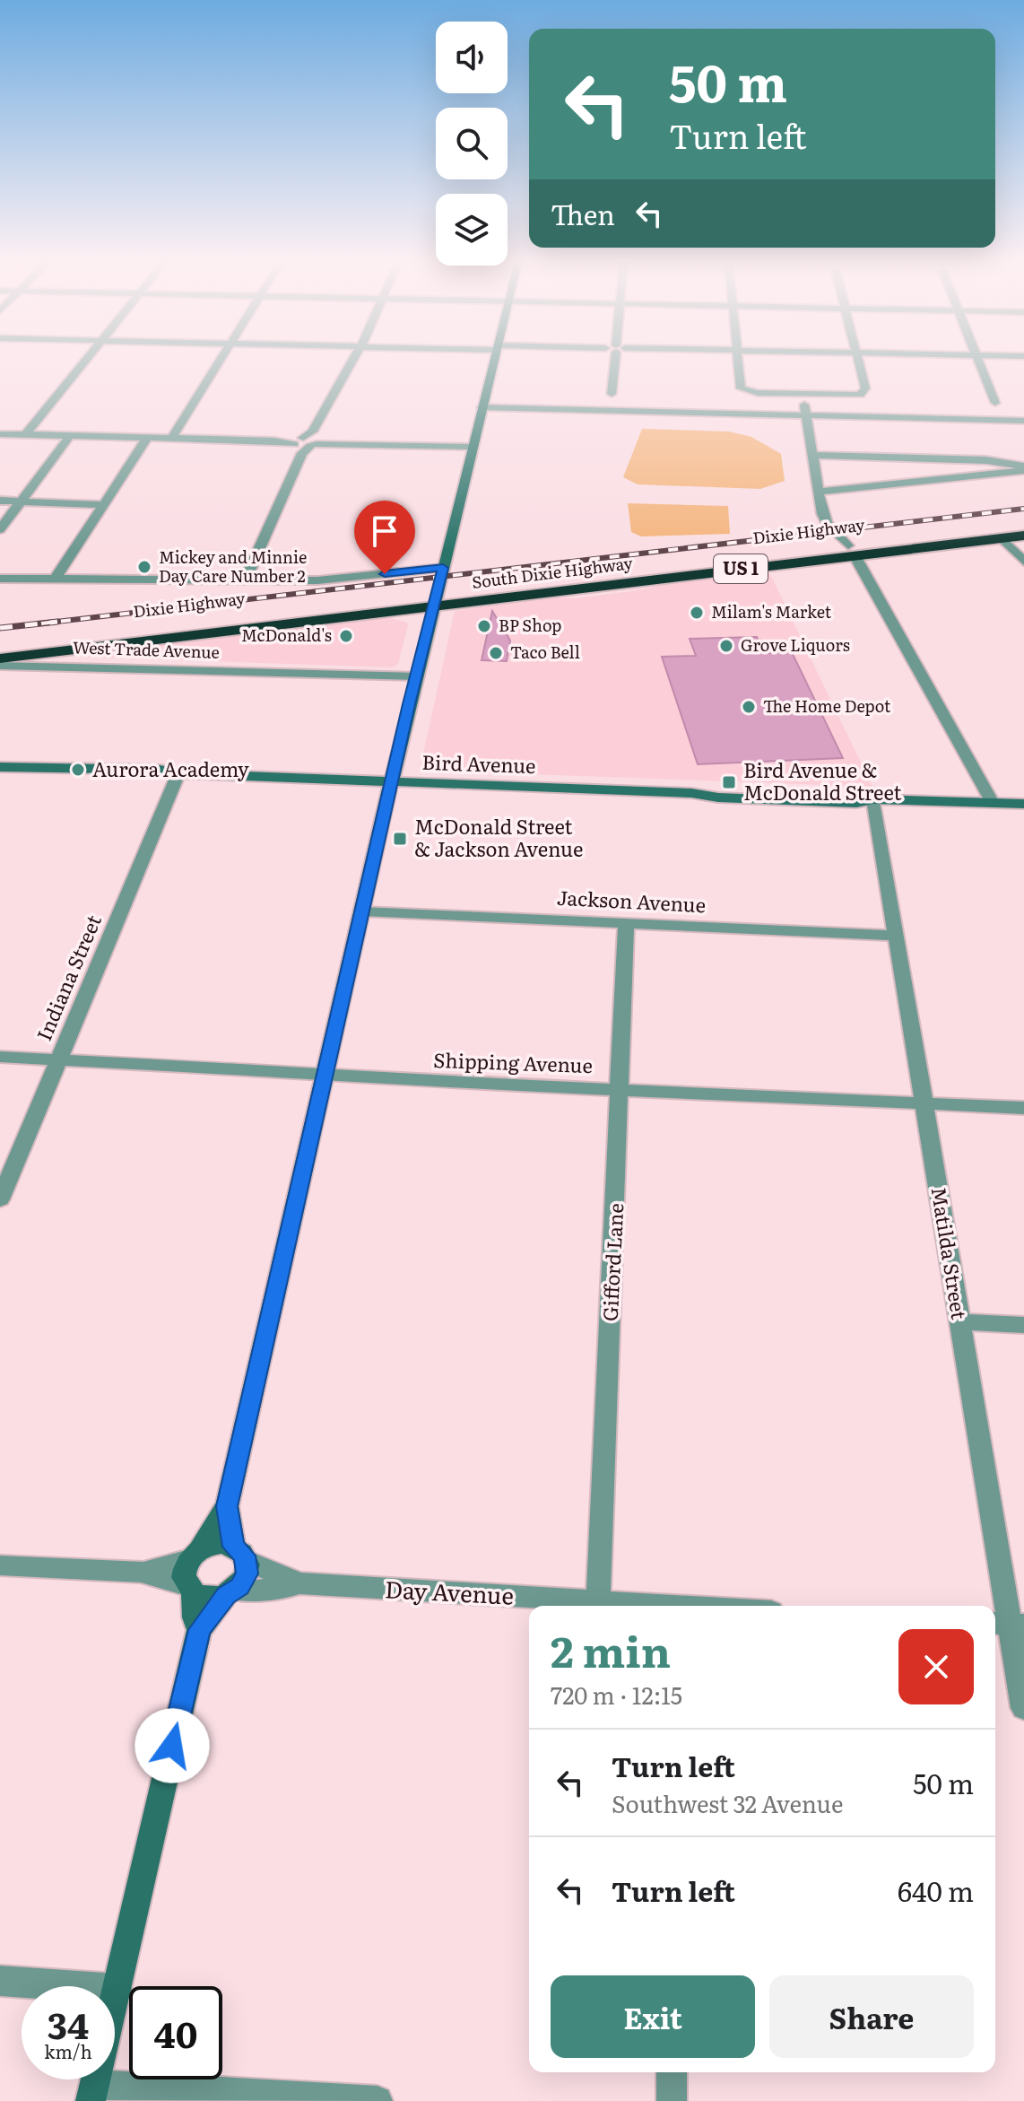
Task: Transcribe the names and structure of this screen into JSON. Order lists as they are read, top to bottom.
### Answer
{
  "streets": {
    "highway": ["Dixie Highway", "US 1", "South Dixie Highway"],
    "street": [
      "West Trade Avenue",
      "Bird Avenue",
      "Jackson Avenue",
      "Indiana Street",
      "Shipping Avenue",
      "Matilda Street",
      "Gifford Lane",
      "Day Avenue"
    ]
  },
  "crossings": [
    ["Dixie Highway", "South Dixie Highway"],
    ["South Dixie Highway", "West Trade Avenue"],
    ["Bird Avenue", "Indiana Street"],
    ["Bird Avenue", "Matilda Street"],
    ["Jackson Avenue", "Matilda Street"],
    ["Jackson Avenue", "Gifford Lane"],
    ["Indiana Street", "Shipping Avenue"],
    ["Shipping Avenue", "Matilda Street"],
    ["Shipping Avenue", "Gifford Lane"],
    ["Gifford Lane", "Day Avenue"]
  ],
  "places": {
    "other": [
      "Mickey and Minnie Day Care Number 2",
      "Milam's Market",
      "BP Shop",
      "McDonald's",
      "Grove Liquors",
      "Taco Bell",
      "The Home Depot",
      "Aurora Academy"
    ],
    "transit": ["Bird Avenue & McDonald Street", "McDonald Street & Jackson Avenue"]
  },
  "page": {
    "turn": ["50 m", "Turn left"],
    "then": "Then",
    "heading": ["2 min", "720 m · 12:15"],
    "list": [
      {
        "name": "Turn left",
        "note": "Southwest 32 Avenue",
        "value": "50 m"
      },
      {
        "name": "Turn left",
        "value": "640 m"
      }
    ],
    "buttons": ["Exit", "Share"],
    "speed": "34 km/h",
    "limit": "40"
  }
}
